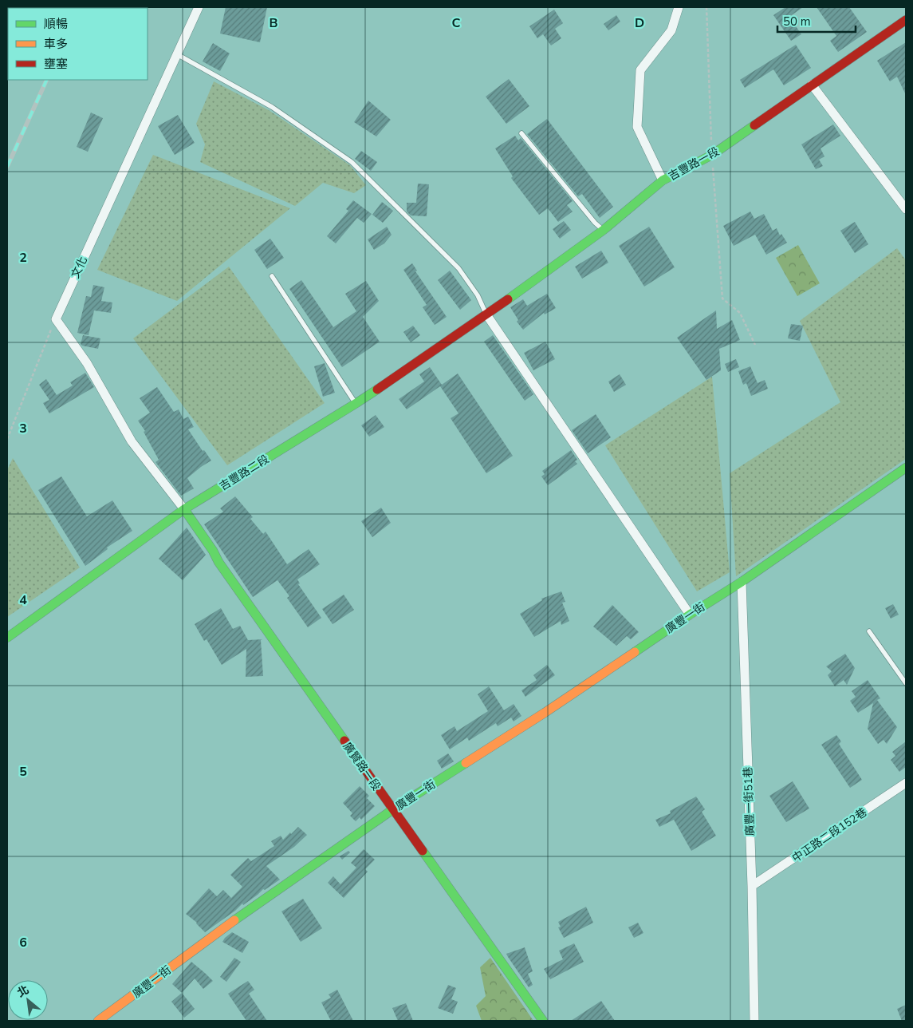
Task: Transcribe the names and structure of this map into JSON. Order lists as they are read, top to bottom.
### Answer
{
  "streets": {
    "street": [
      "吉豐路一段",
      "文化",
      "吉豐路二段",
      "廣豐一街",
      "廣賢路一段",
      "廣豐一街51巷",
      "中正路二段152巷"
    ]
  },
  "crossings": [
    ["吉豐路一段", "吉豐路二段"],
    ["吉豐路二段", "廣賢路一段"],
    ["廣豐一街", "廣賢路一段"],
    ["廣豐一街", "廣豐一街51巷"],
    ["廣豐一街51巷", "中正路二段152巷"]
  ],
  "legend": ["順暢", "車多", "壅塞"],
  "scale_bar": "50 m",
  "north": "top left",
  "grid": {
    "columns": ["B", "C", "D"],
    "rows": [
      "2",
      "3",
      "4",
      "5",
      "6"
    ]
  }
}
